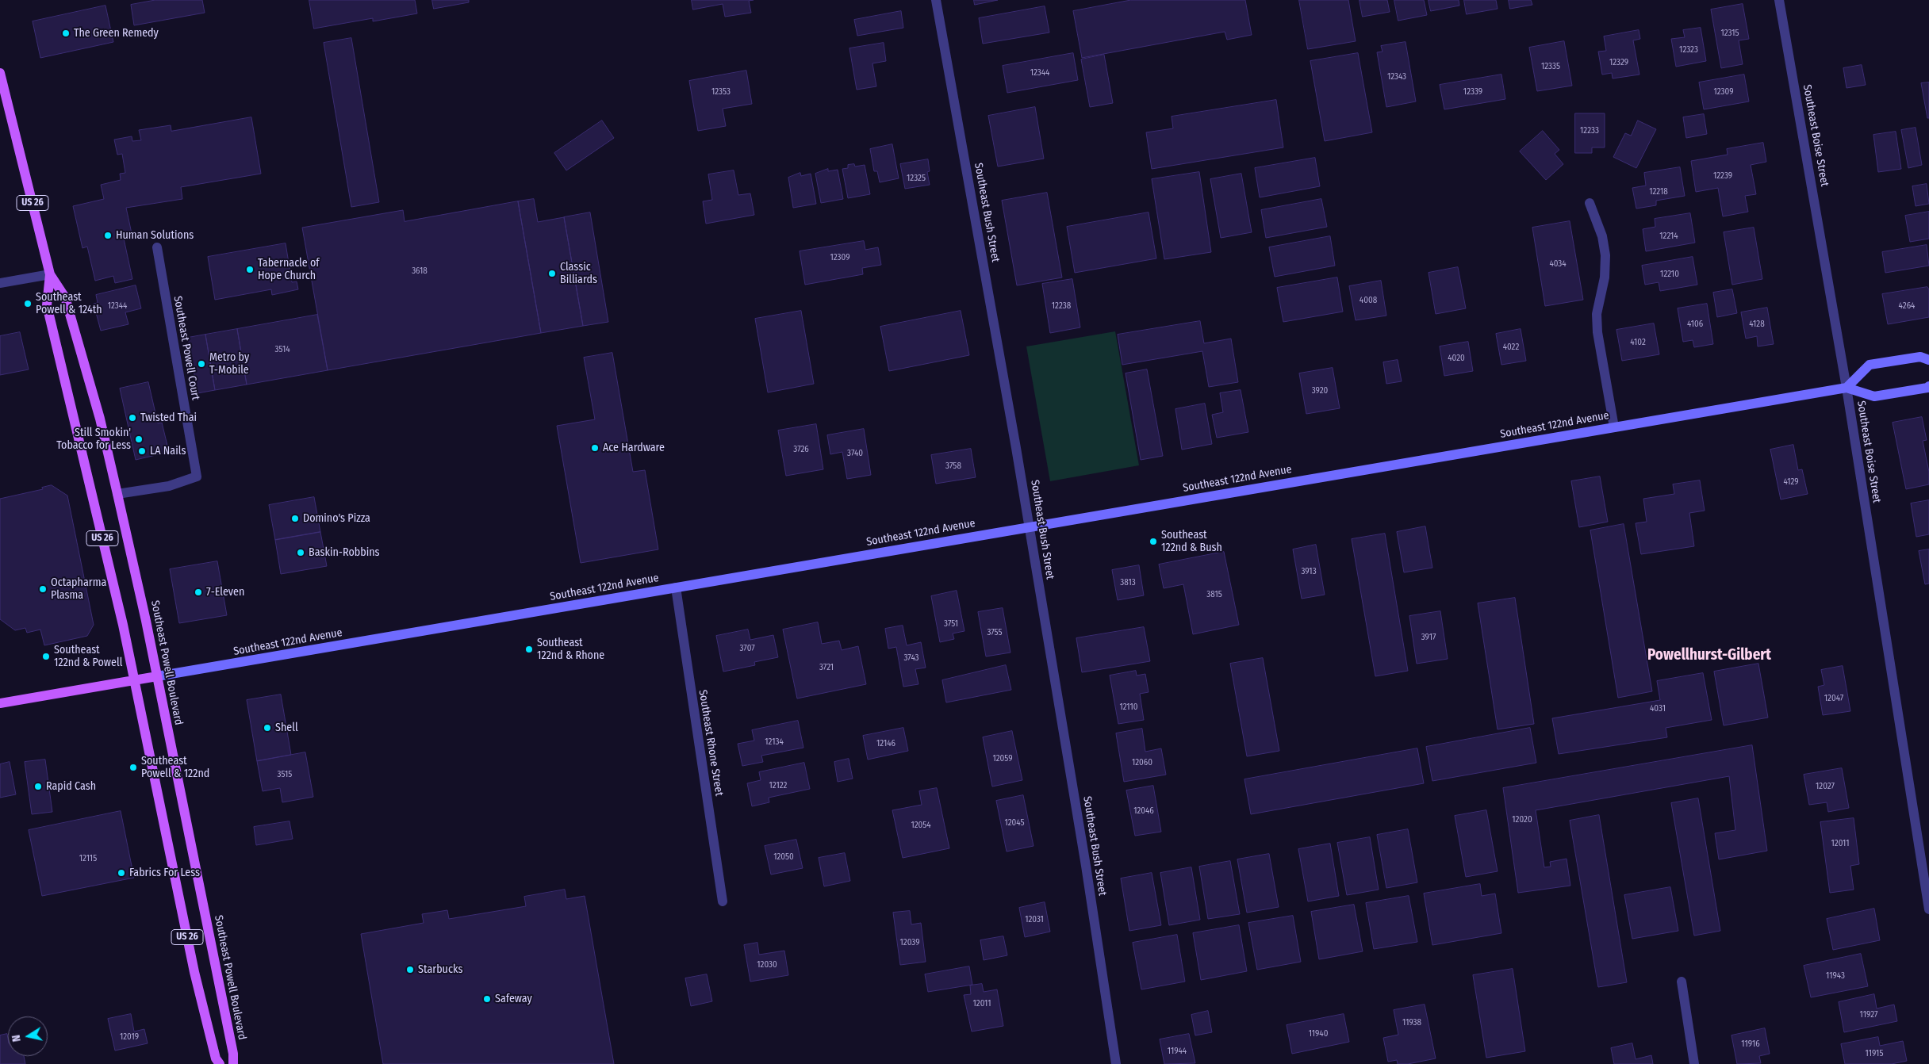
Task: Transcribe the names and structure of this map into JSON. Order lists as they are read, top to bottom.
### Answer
{
  "streets": {
    "main road": ["US 26", "Southeast 122nd Avenue", "Southeast Powell Boulevard"],
    "street": [
      "Southeast Boise Street",
      "Southeast Bush Street",
      "Southeast Powell Court",
      "Southeast Rhone Street"
    ]
  },
  "crossings": [
    ["Southeast Boise Street", "Southeast 122nd Avenue"],
    ["Southeast Bush Street", "Southeast 122nd Avenue"],
    ["Southeast Powell Court", "Southeast Powell Boulevard"],
    ["Southeast 122nd Avenue", "Southeast Powell Boulevard"],
    ["Southeast 122nd Avenue", "Southeast Rhone Street"]
  ],
  "districts": ["Powellhurst-Gilbert"],
  "places": [
    "The Green Remedy",
    "Human Solutions",
    "Tabernacle of Hope Church",
    "Classic Billiards",
    "Southeast Powell & 124th",
    "Metro by T-Mobile",
    "Twisted Thai",
    "Still Smokin' Tobacco for Less",
    "Ace Hardware",
    "LA Nails",
    "Domino's Pizza",
    "Southeast 122nd & Bush",
    "Baskin-Robbins",
    "Octapharma Plasma",
    "7-Eleven",
    "Southeast 122nd & Rhone",
    "Southeast 122nd & Powell",
    "Shell",
    "Southeast Powell & 122nd",
    "Rapid Cash",
    "Fabrics For Less",
    "Starbucks",
    "Safeway"
  ],
  "house_numbers": [
    "12315",
    "12323",
    "12329",
    "12335",
    "12344",
    "12343",
    "12353",
    "12339",
    "12309",
    "12233",
    "12239",
    "12325",
    "12218",
    "12214",
    "12309",
    "4034",
    "3618",
    "12210",
    "4008",
    "12344",
    "12238",
    "4264",
    "4106",
    "4128",
    "4102",
    "4022",
    "3514",
    "4020",
    "3920",
    "3726",
    "3740",
    "3758",
    "4129",
    "3913",
    "3813",
    "3815",
    "3751",
    "3755",
    "3917",
    "3707",
    "3743",
    "3721",
    "12047",
    "12110",
    "4031",
    "12134",
    "12146",
    "12059",
    "12060",
    "3515",
    "12122",
    "12027",
    "12046",
    "12020",
    "12045",
    "12054",
    "12011",
    "12050",
    "12115",
    "12031",
    "12039",
    "12030",
    "11943",
    "12011",
    "11927",
    "11938",
    "11940",
    "12019",
    "11916",
    "11944",
    "11915"
  ],
  "north": "left"
}
